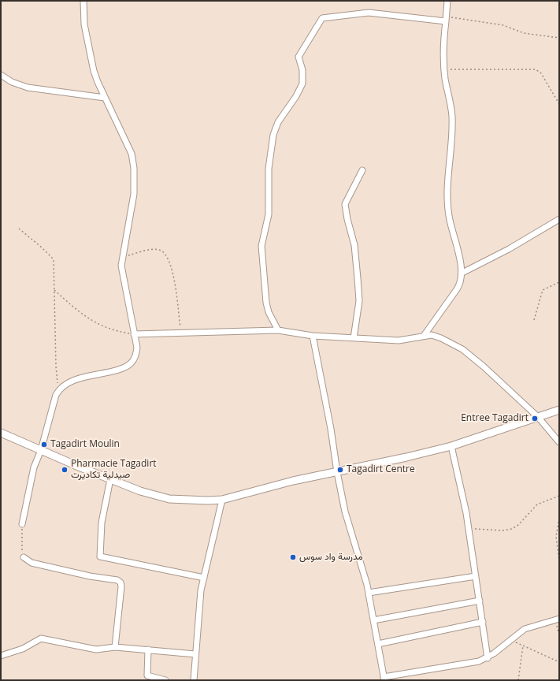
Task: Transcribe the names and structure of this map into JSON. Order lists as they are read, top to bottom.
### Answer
{
  "places": [
    "Entree Tagadirt",
    "Tagadirt Moulin",
    "Pharmacie Tagadirt صيدلية تكاديرت",
    "Tagadirt Centre",
    "مدرسة واد سوس"
  ]
}
